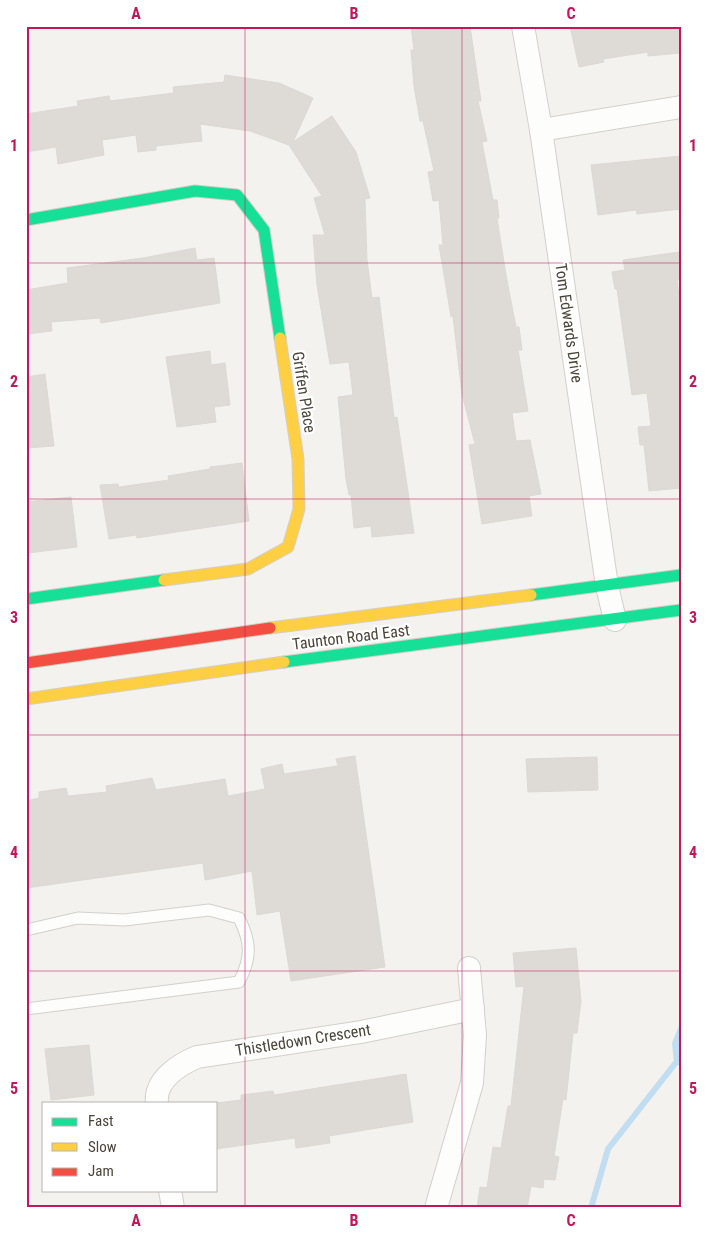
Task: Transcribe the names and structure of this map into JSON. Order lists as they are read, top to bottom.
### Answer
{
  "streets": {
    "main road": ["Griffen Place", "Taunton Road East"],
    "street": ["Tom Edwards Drive", "Thistledown Crescent"]
  },
  "crossings": [
    ["Tom Edwards Drive", "Taunton Road East"]
  ],
  "legend": ["Fast", "Slow", "Jam"],
  "grid": {
    "columns": ["A", "B", "C"],
    "rows": [
      "1",
      "2",
      "3",
      "4",
      "5"
    ]
  }
}
